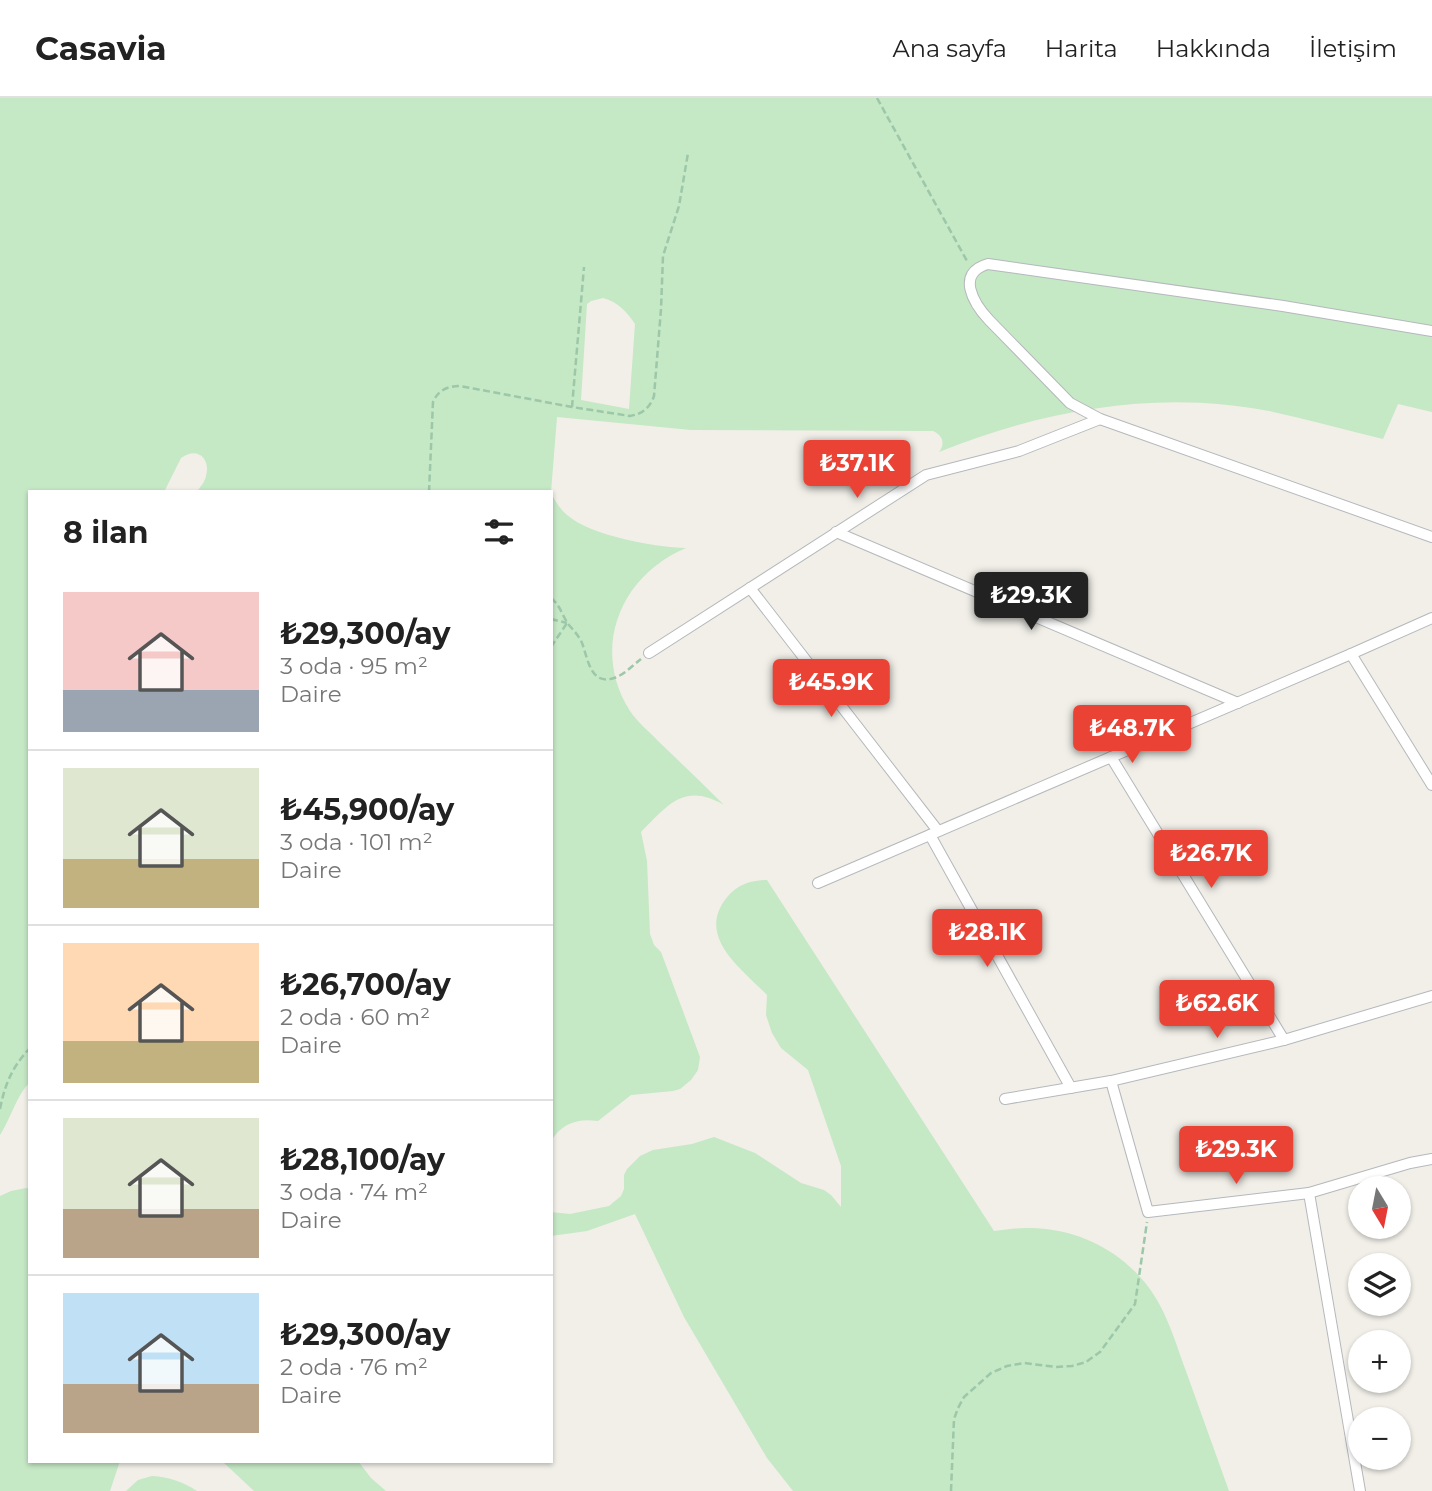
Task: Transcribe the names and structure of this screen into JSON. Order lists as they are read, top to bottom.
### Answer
{
  "north": "bottom",
  "page": {
    "header": "Casavia",
    "nav": [
      "Ana sayfa",
      "Harita",
      "Hakkında",
      "İletişim"
    ],
    "price": [
      "₺37.1K",
      "₺29.3K",
      "₺45.9K",
      "₺48.7K",
      "₺26.7K",
      "₺28.1K",
      "₺62.6K",
      "₺29.3K"
    ],
    "heading": "8 ilan",
    "list": [
      {
        "name": "₺29,300/ay",
        "note": "3 oda · 95 m² · Daire"
      },
      {
        "name": "₺45,900/ay",
        "note": "3 oda · 101 m² · Daire"
      },
      {
        "name": "₺26,700/ay",
        "note": "2 oda · 60 m² · Daire"
      },
      {
        "name": "₺28,100/ay",
        "note": "3 oda · 74 m² · Daire"
      },
      {
        "name": "₺29,300/ay",
        "note": "2 oda · 76 m² · Daire"
      }
    ],
    "map_buttons": ["+", "−"]
  }
}
